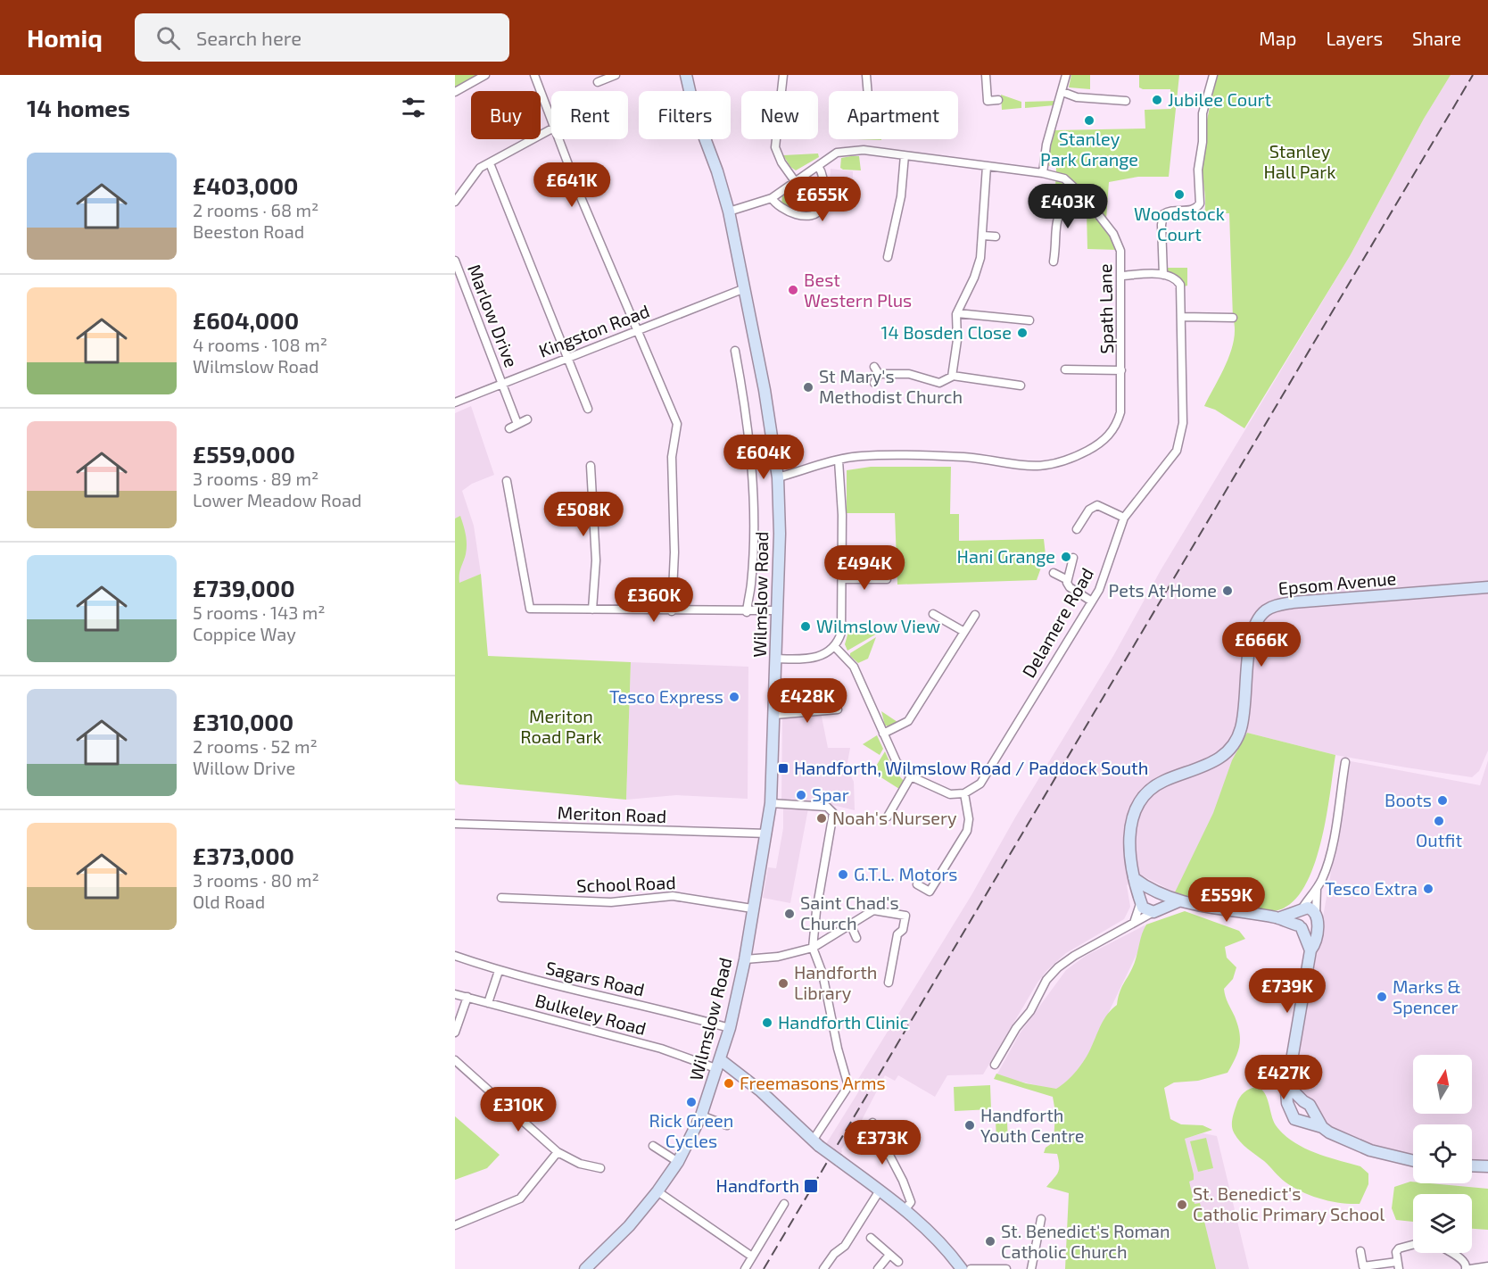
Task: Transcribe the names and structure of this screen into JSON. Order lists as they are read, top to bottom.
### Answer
{
  "streets": {
    "street": [
      "Spath Lane",
      "Marlow Drive",
      "Kingston Road",
      "Epsom Avenue",
      "Wilmslow Road",
      "Delamere Road",
      "Meriton Road",
      "School Road",
      "Sagars Road",
      "Bulkeley Road"
    ]
  },
  "crossings": [
    ["Spath Lane", "Wilmslow Road"],
    ["Marlow Drive", "Kingston Road"],
    ["Kingston Road", "Wilmslow Road"],
    ["Wilmslow Road", "Meriton Road"],
    ["Wilmslow Road", "School Road"],
    ["Wilmslow Road", "Sagars Road"],
    ["Wilmslow Road", "Bulkeley Road"]
  ],
  "parks": ["Stanley Hall Park", "Meriton Road Park"],
  "places": {
    "other": [
      "Jubilee Court",
      "Stanley Park Grange",
      "Woodstock Court",
      "Best Western Plus",
      "14 Bosden Close",
      "St Mary's Methodist Church",
      "Hani Grange",
      "Pets At Home",
      "Wilmslow View",
      "Tesco Express",
      "Spar",
      "Boots",
      "Noah's Nursery",
      "Outfit",
      "G.T.L. Motors",
      "Tesco Extra",
      "Saint Chad's Church",
      "Handforth Library",
      "Marks & Spencer",
      "Handforth Clinic",
      "Freemasons Arms",
      "Rick Green Cycles",
      "Handforth Youth Centre",
      "St. Benedict's Catholic Primary School",
      "St. Benedict's Roman Catholic Church"
    ],
    "transit": ["Handforth, Wilmslow Road / Paddock South", "Handforth"]
  },
  "north": "top",
  "page": {
    "header": "Homiq",
    "search": "Search here",
    "nav": ["Map", "Layers", "Share"],
    "heading": "14 homes",
    "chip": [
      "Buy",
      "Rent",
      "Filters",
      "New",
      "Apartment"
    ],
    "list": [
      {
        "name": "£403,000",
        "note": "2 rooms · 68 m² · Beeston Road"
      },
      {
        "name": "£604,000",
        "note": "4 rooms · 108 m² · Wilmslow Road"
      },
      {
        "name": "£559,000",
        "note": "3 rooms · 89 m² · Lower Meadow Road"
      },
      {
        "name": "£739,000",
        "note": "5 rooms · 143 m² · Coppice Way"
      },
      {
        "name": "£310,000",
        "note": "2 rooms · 52 m² · Willow Drive"
      },
      {
        "name": "£373,000",
        "note": "3 rooms · 80 m² · Old Road"
      }
    ],
    "price": [
      "£641K",
      "£655K",
      "£403K",
      "£604K",
      "£508K",
      "£494K",
      "£360K",
      "£666K",
      "£428K",
      "£559K",
      "£739K",
      "£427K",
      "£310K",
      "£373K"
    ]
  }
}
